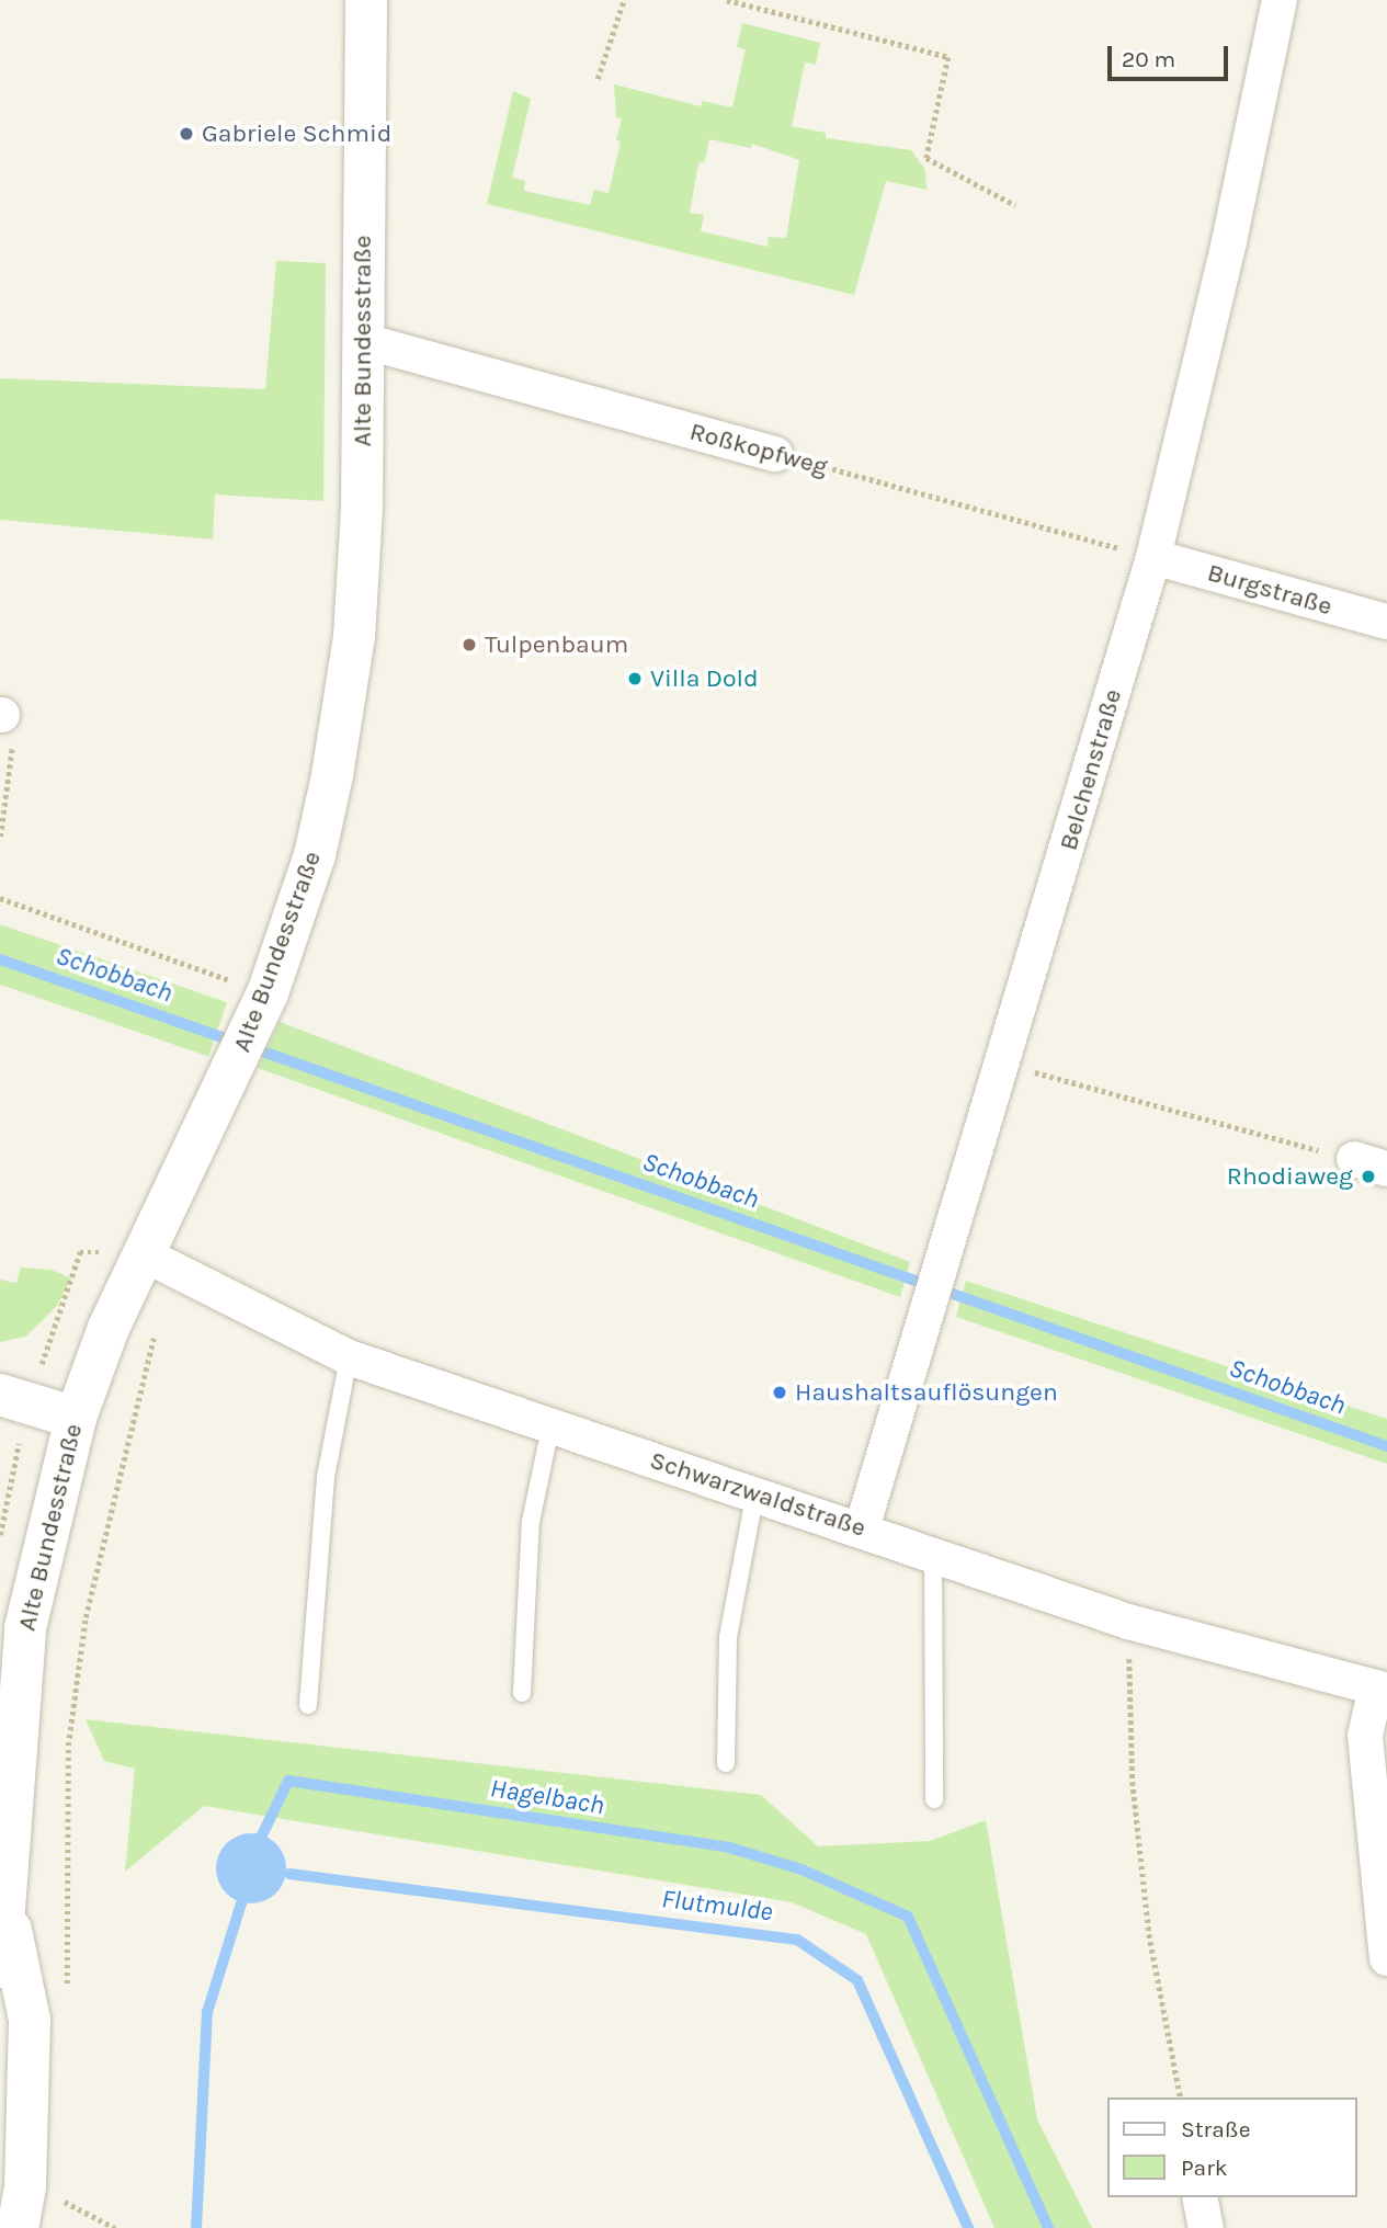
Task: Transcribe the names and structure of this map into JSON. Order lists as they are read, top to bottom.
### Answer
{
  "streets": {
    "street": [
      "Alte Bundesstraße",
      "Roßkopfweg",
      "Burgstraße",
      "Belchenstraße",
      "Schwarzwaldstraße"
    ]
  },
  "crossings": [
    ["Alte Bundesstraße", "Roßkopfweg"],
    ["Alte Bundesstraße", "Schwarzwaldstraße"],
    ["Roßkopfweg", "Burgstraße"],
    ["Roßkopfweg", "Belchenstraße"],
    ["Burgstraße", "Belchenstraße"],
    ["Belchenstraße", "Schwarzwaldstraße"]
  ],
  "water": ["Schobbach", "Hagelbach", "Flutmulde"],
  "places": [
    "Gabriele Schmid",
    "Tulpenbaum",
    "Villa Dold",
    "Rhodiaweg",
    "Haushaltsauflösungen"
  ],
  "legend": ["Straße", "Park"],
  "scale_bar": "20 m"
}
